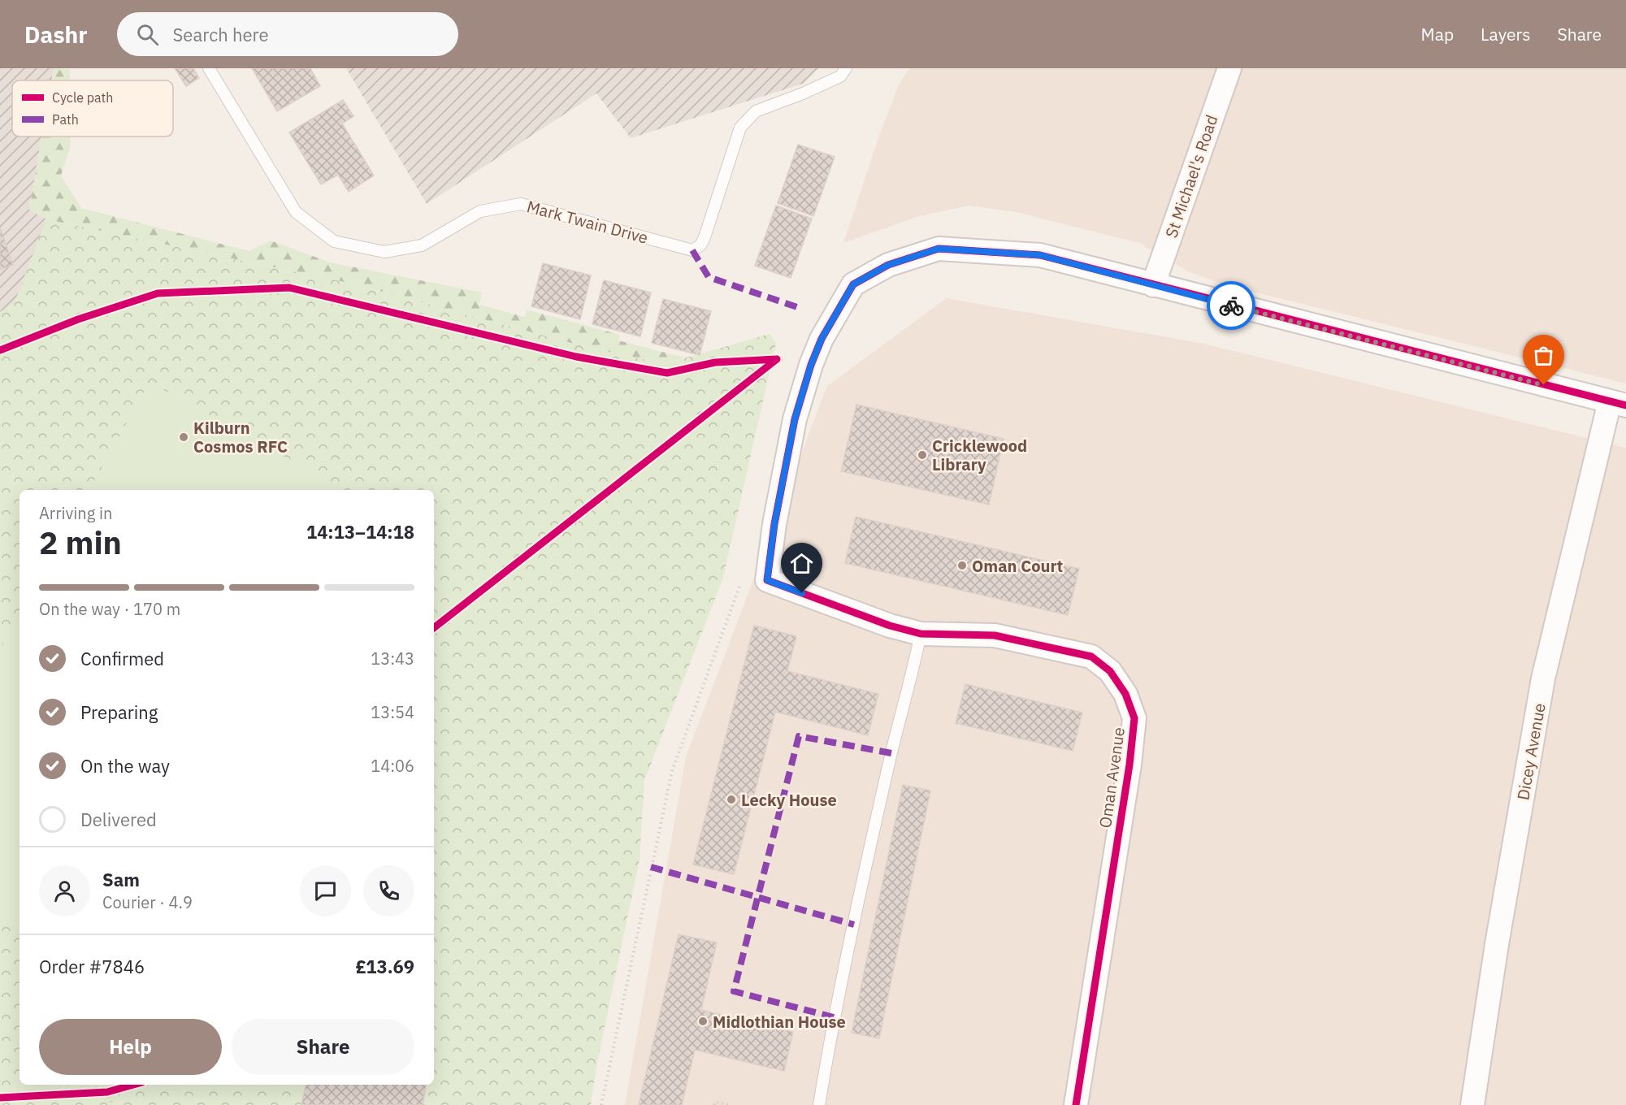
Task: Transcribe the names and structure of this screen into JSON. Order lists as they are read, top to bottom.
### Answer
{
  "streets": {
    "street": ["St Michael's Road", "Dicey Avenue", "Oman Avenue"],
    "lane": ["Mark Twain Drive"]
  },
  "crossings": [
    ["St Michael's Road", "Oman Avenue"]
  ],
  "places": [
    "Kilburn Cosmos RFC",
    "Cricklewood Library",
    "Oman Court",
    "Lecky House",
    "Midlothian House"
  ],
  "legend": ["Cycle path", "Path"],
  "page": {
    "header": "Dashr",
    "search": "Search here",
    "nav": ["Map", "Layers", "Share"],
    "heading": ["2 min", "Arriving in", "14:13–14:18"],
    "panel": [
      "Sam",
      "Courier · 4.9",
      "Order #7846",
      "£13.69"
    ],
    "bar": "On the way · 170 m",
    "list": [
      ["Confirmed", "13:43"],
      ["Preparing", "13:54"],
      ["On the way", "14:06"],
      "Delivered"
    ],
    "buttons": ["Help", "Share"]
  }
}
